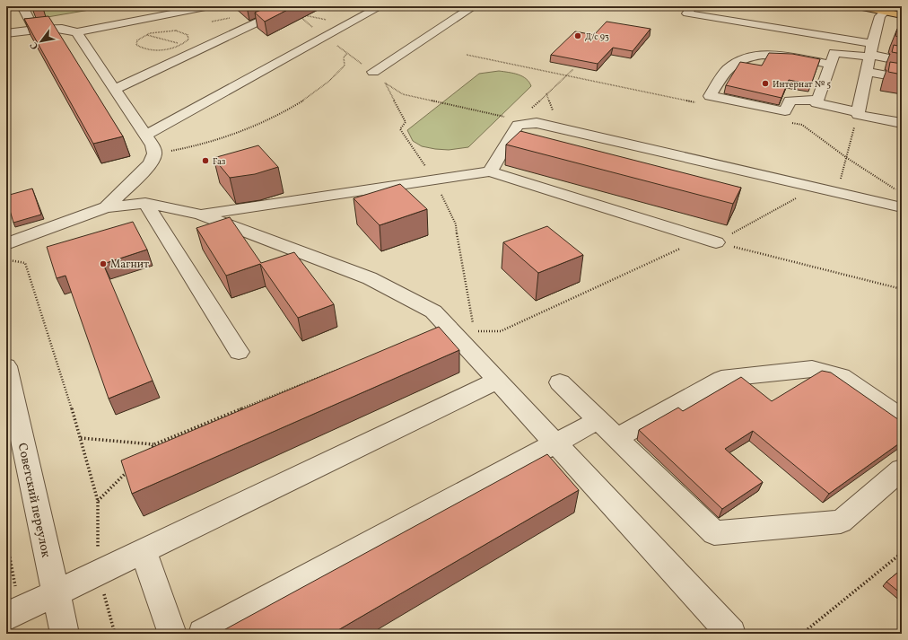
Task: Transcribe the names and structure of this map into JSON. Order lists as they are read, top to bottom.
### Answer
{
  "streets": {
    "street": ["Советский переулок"]
  },
  "places": [
    "Д/с 93",
    "Интернат № 5",
    "Газ",
    "Магнит"
  ],
  "north": "bottom left"
}
